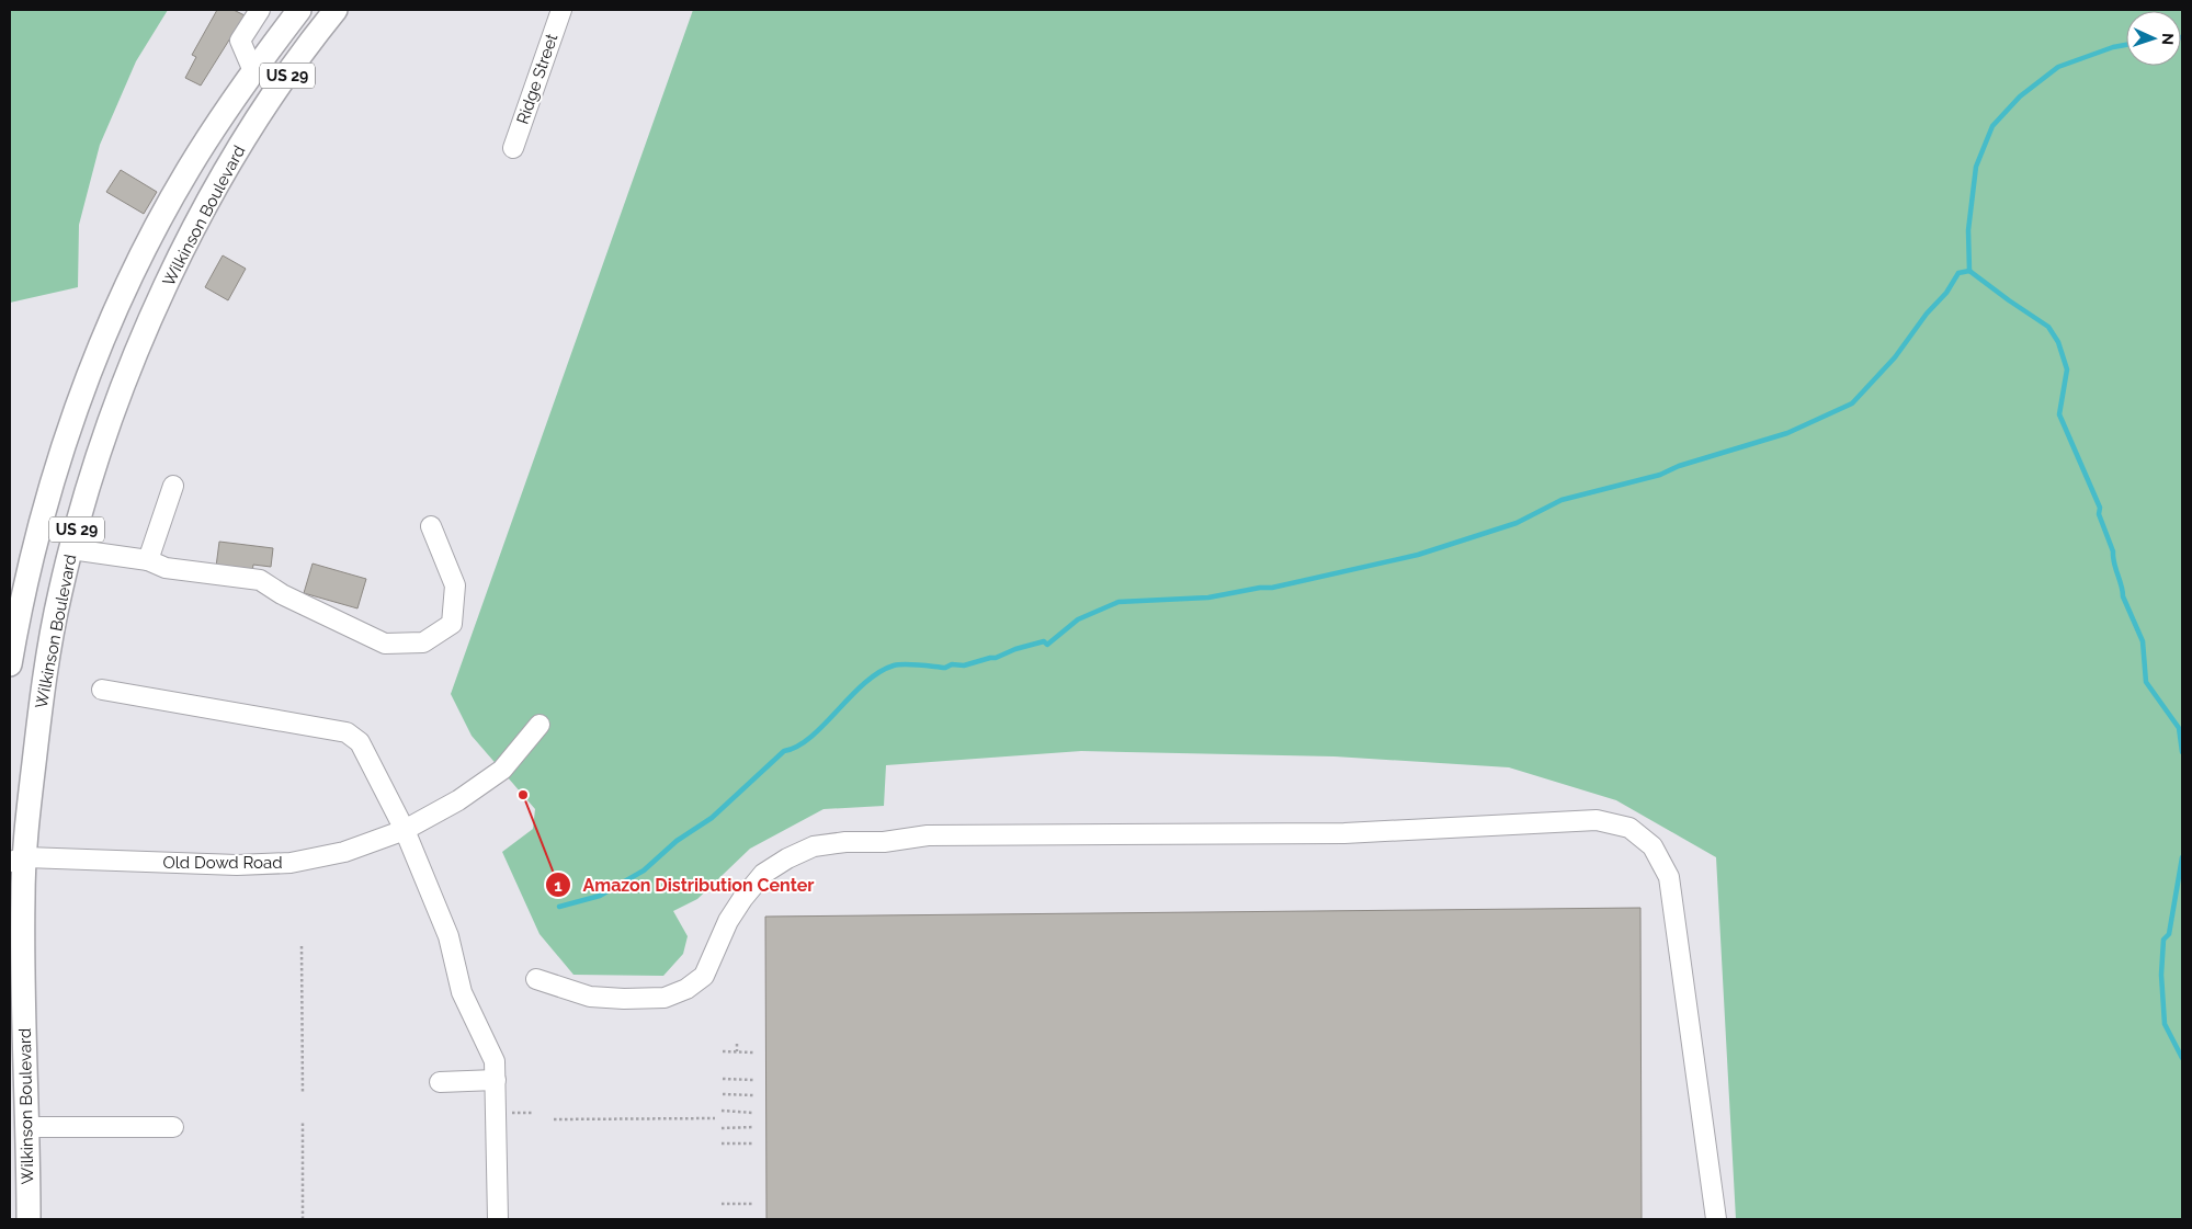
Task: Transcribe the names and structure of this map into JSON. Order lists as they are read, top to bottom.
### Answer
{
  "streets": {
    "main road": ["US 29", "Wilkinson Boulevard"],
    "street": ["Ridge Street", "Old Dowd Road"]
  },
  "crossings": [
    ["Wilkinson Boulevard", "Old Dowd Road"]
  ],
  "places": ["Amazon Distribution Center"],
  "north": "right"
}
